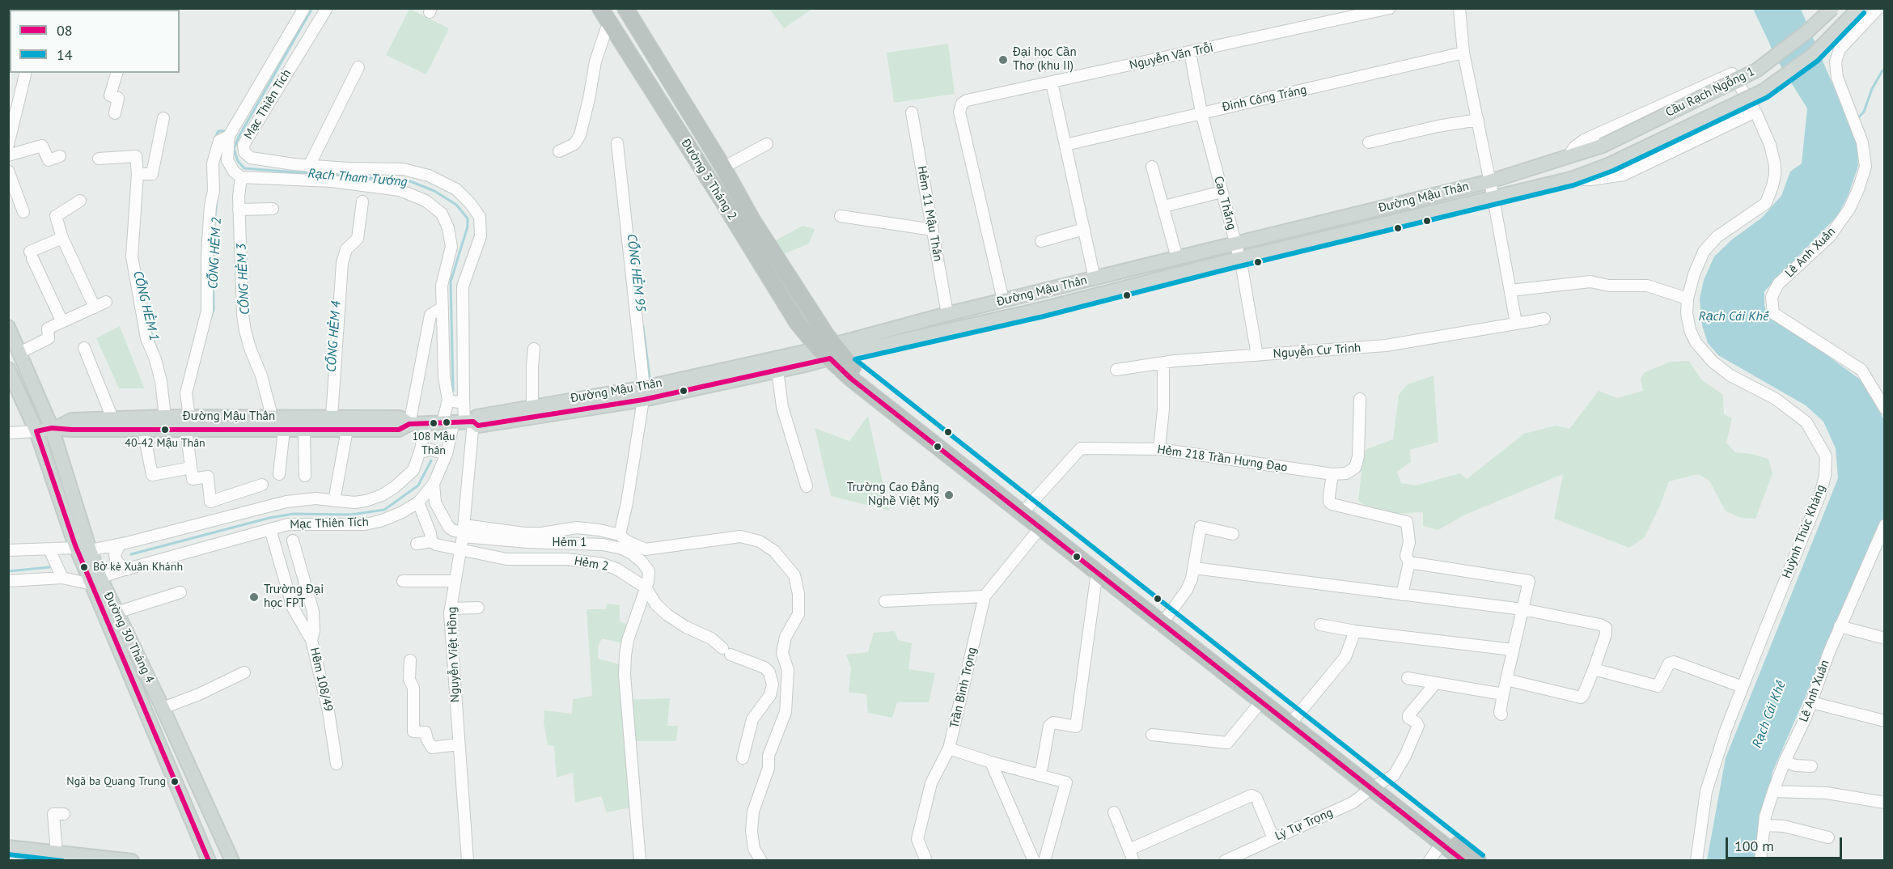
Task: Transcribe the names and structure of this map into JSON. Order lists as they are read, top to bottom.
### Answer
{
  "streets": {
    "highway": ["Đường 3 Tháng 2"],
    "main road": ["Cầu Rạch Ngỗng 1", "Đường Mậu Thân", "Đường 30 Tháng 4"],
    "street": [
      "Nguyễn Văn Trỗi",
      "Đinh Công Tráng",
      "Mạc Thiên Tích",
      "Cao Thắng",
      "Hẻm 11 Mậu Thân",
      "Lê Anh Xuân",
      "Nguyễn Cư Trinh",
      "Hẻm 218 Trần Hưng Đạo",
      "Huỳnh Thúc Kháng",
      "Hẻm 1",
      "Hẻm 2",
      "Nguyễn Việt Hồng",
      "Hẽm 108/49",
      "Trần Bình Trọng",
      "Lý Tự Trọng"
    ]
  },
  "crossings": [
    ["Nguyễn Văn Trỗi", "Đường Mậu Thân"],
    ["Nguyễn Văn Trỗi", "Cao Thắng"],
    ["Cầu Rạch Ngỗng 1", "Đường Mậu Thân"],
    ["Đinh Công Tráng", "Cao Thắng"],
    ["Mạc Thiên Tích", "Đường Mậu Thân"],
    ["Mạc Thiên Tích", "Đường 30 Tháng 4"],
    ["Mạc Thiên Tích", "Nguyễn Việt Hồng"],
    ["Đường 3 Tháng 2", "Đường Mậu Thân"],
    ["Đường Mậu Thân", "Cao Thắng"],
    ["Đường Mậu Thân", "Hẻm 11 Mậu Thân"],
    ["Đường Mậu Thân", "Huỳnh Thúc Kháng"],
    ["Đường Mậu Thân", "Đường 30 Tháng 4"],
    ["Đường Mậu Thân", "Nguyễn Việt Hồng"],
    ["Cao Thắng", "Nguyễn Cư Trinh"],
    ["Hẻm 1", "Hẻm 2"],
    ["Hẻm 1", "Nguyễn Việt Hồng"],
    ["Hẻm 2", "Nguyễn Việt Hồng"]
  ],
  "water": [
    "Rạch Tham Tướng",
    "CỐNG HẺM 2",
    "CỐNG HẺM 95",
    "CỐNG HẺM 3",
    "CỐNG HẺM 1",
    "Rạch Cái Khế",
    "CỐNG HẺM 4"
  ],
  "places": [
    "Đại học Cần Thơ (khu II)",
    "108 Mậu Thân",
    "40-42 Mậu Thân",
    "Trường Cao Đẳng Nghề Việt Mỹ",
    "Bờ kè Xuân Khánh",
    "Trường Đại học FPT",
    "Ngã ba Quang Trung"
  ],
  "lines": ["transit line 14", "transit line 08"],
  "legend": ["08", "14"],
  "scale_bar": "100 m"
}
